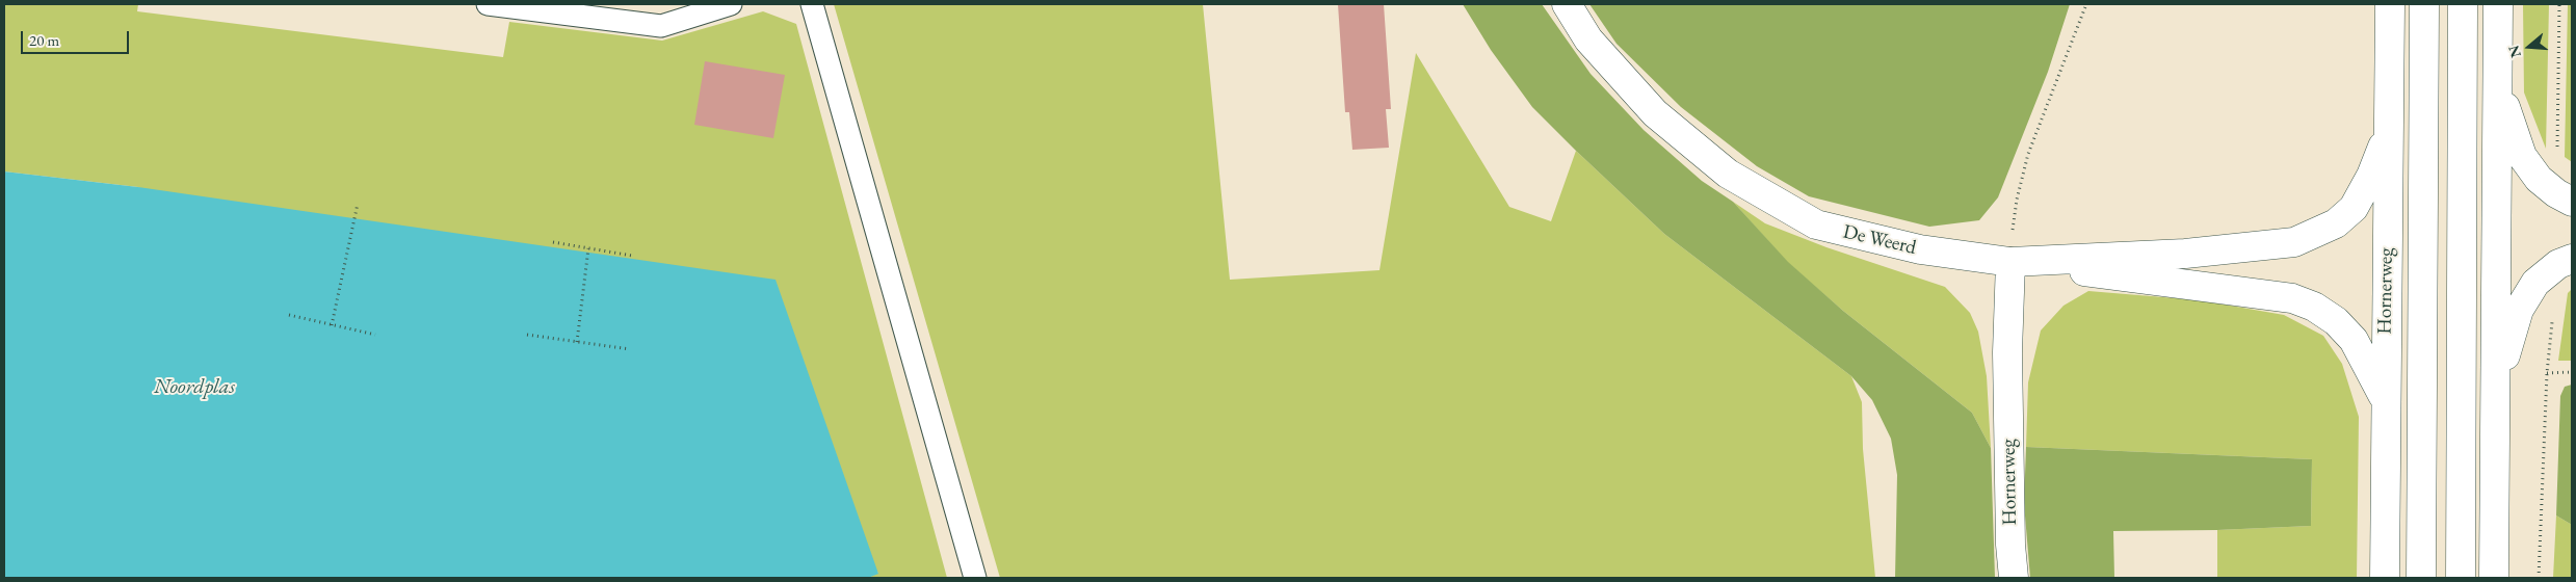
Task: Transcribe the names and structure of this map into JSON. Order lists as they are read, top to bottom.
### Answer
{
  "streets": {
    "main road": ["De Weerd", "Hornerweg"]
  },
  "crossings": [
    ["De Weerd", "Hornerweg"]
  ],
  "water": ["Noordplas"],
  "scale_bar": "20 m",
  "north": "left"
}
